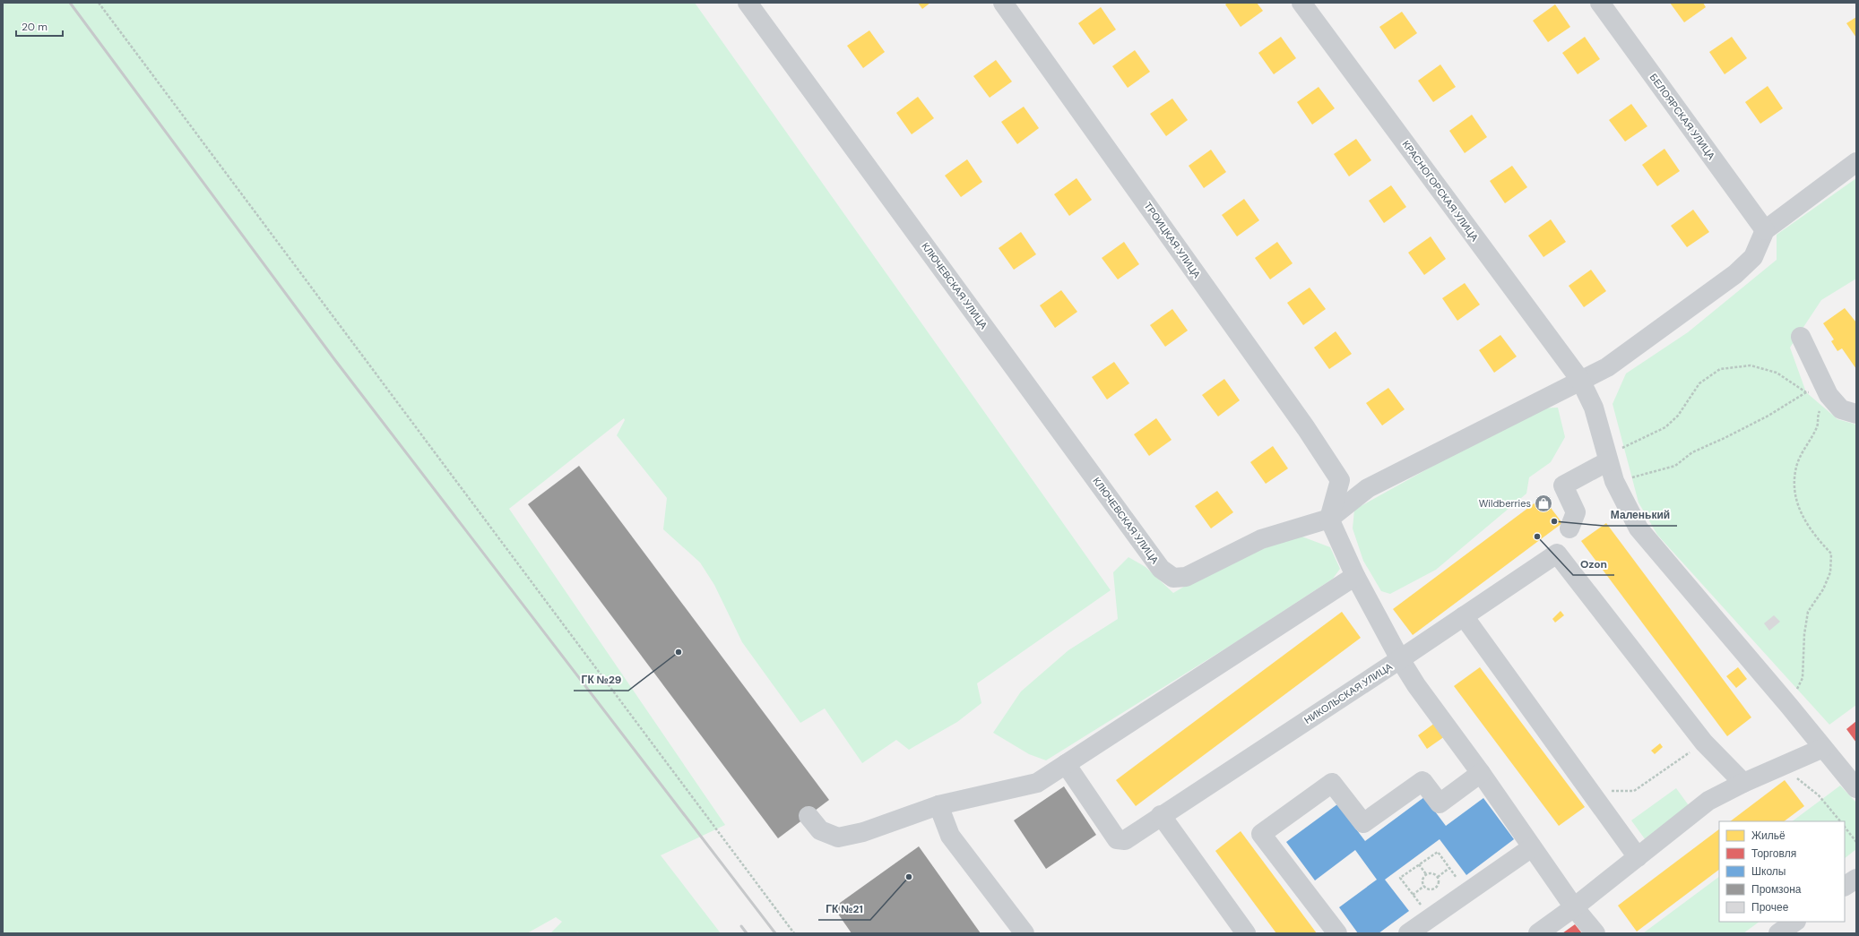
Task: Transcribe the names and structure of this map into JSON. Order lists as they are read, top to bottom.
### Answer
{
  "streets": {
    "street": [
      "БЕЛОЯРСКАЯ УЛИЦА",
      "КРАСНОГОРСКАЯ УЛИЦА",
      "ТРОИЦКАЯ УЛИЦА",
      "КЛЮЧЕВСКАЯ УЛИЦА",
      "НИКОЛЬСКАЯ УЛИЦА"
    ]
  },
  "crossings": [
    ["ТРОИЦКАЯ УЛИЦА", "КЛЮЧЕВСКАЯ УЛИЦА"]
  ],
  "places": {
    "shop": ["Wildberries"],
    "other": [
      "Маленький",
      "Ozon",
      "ГК №29",
      "ГК №21"
    ]
  },
  "legend": [
    "Жильё",
    "Торговля",
    "Школы",
    "Промзона",
    "Прочее"
  ],
  "scale_bar": "20 m"
}
